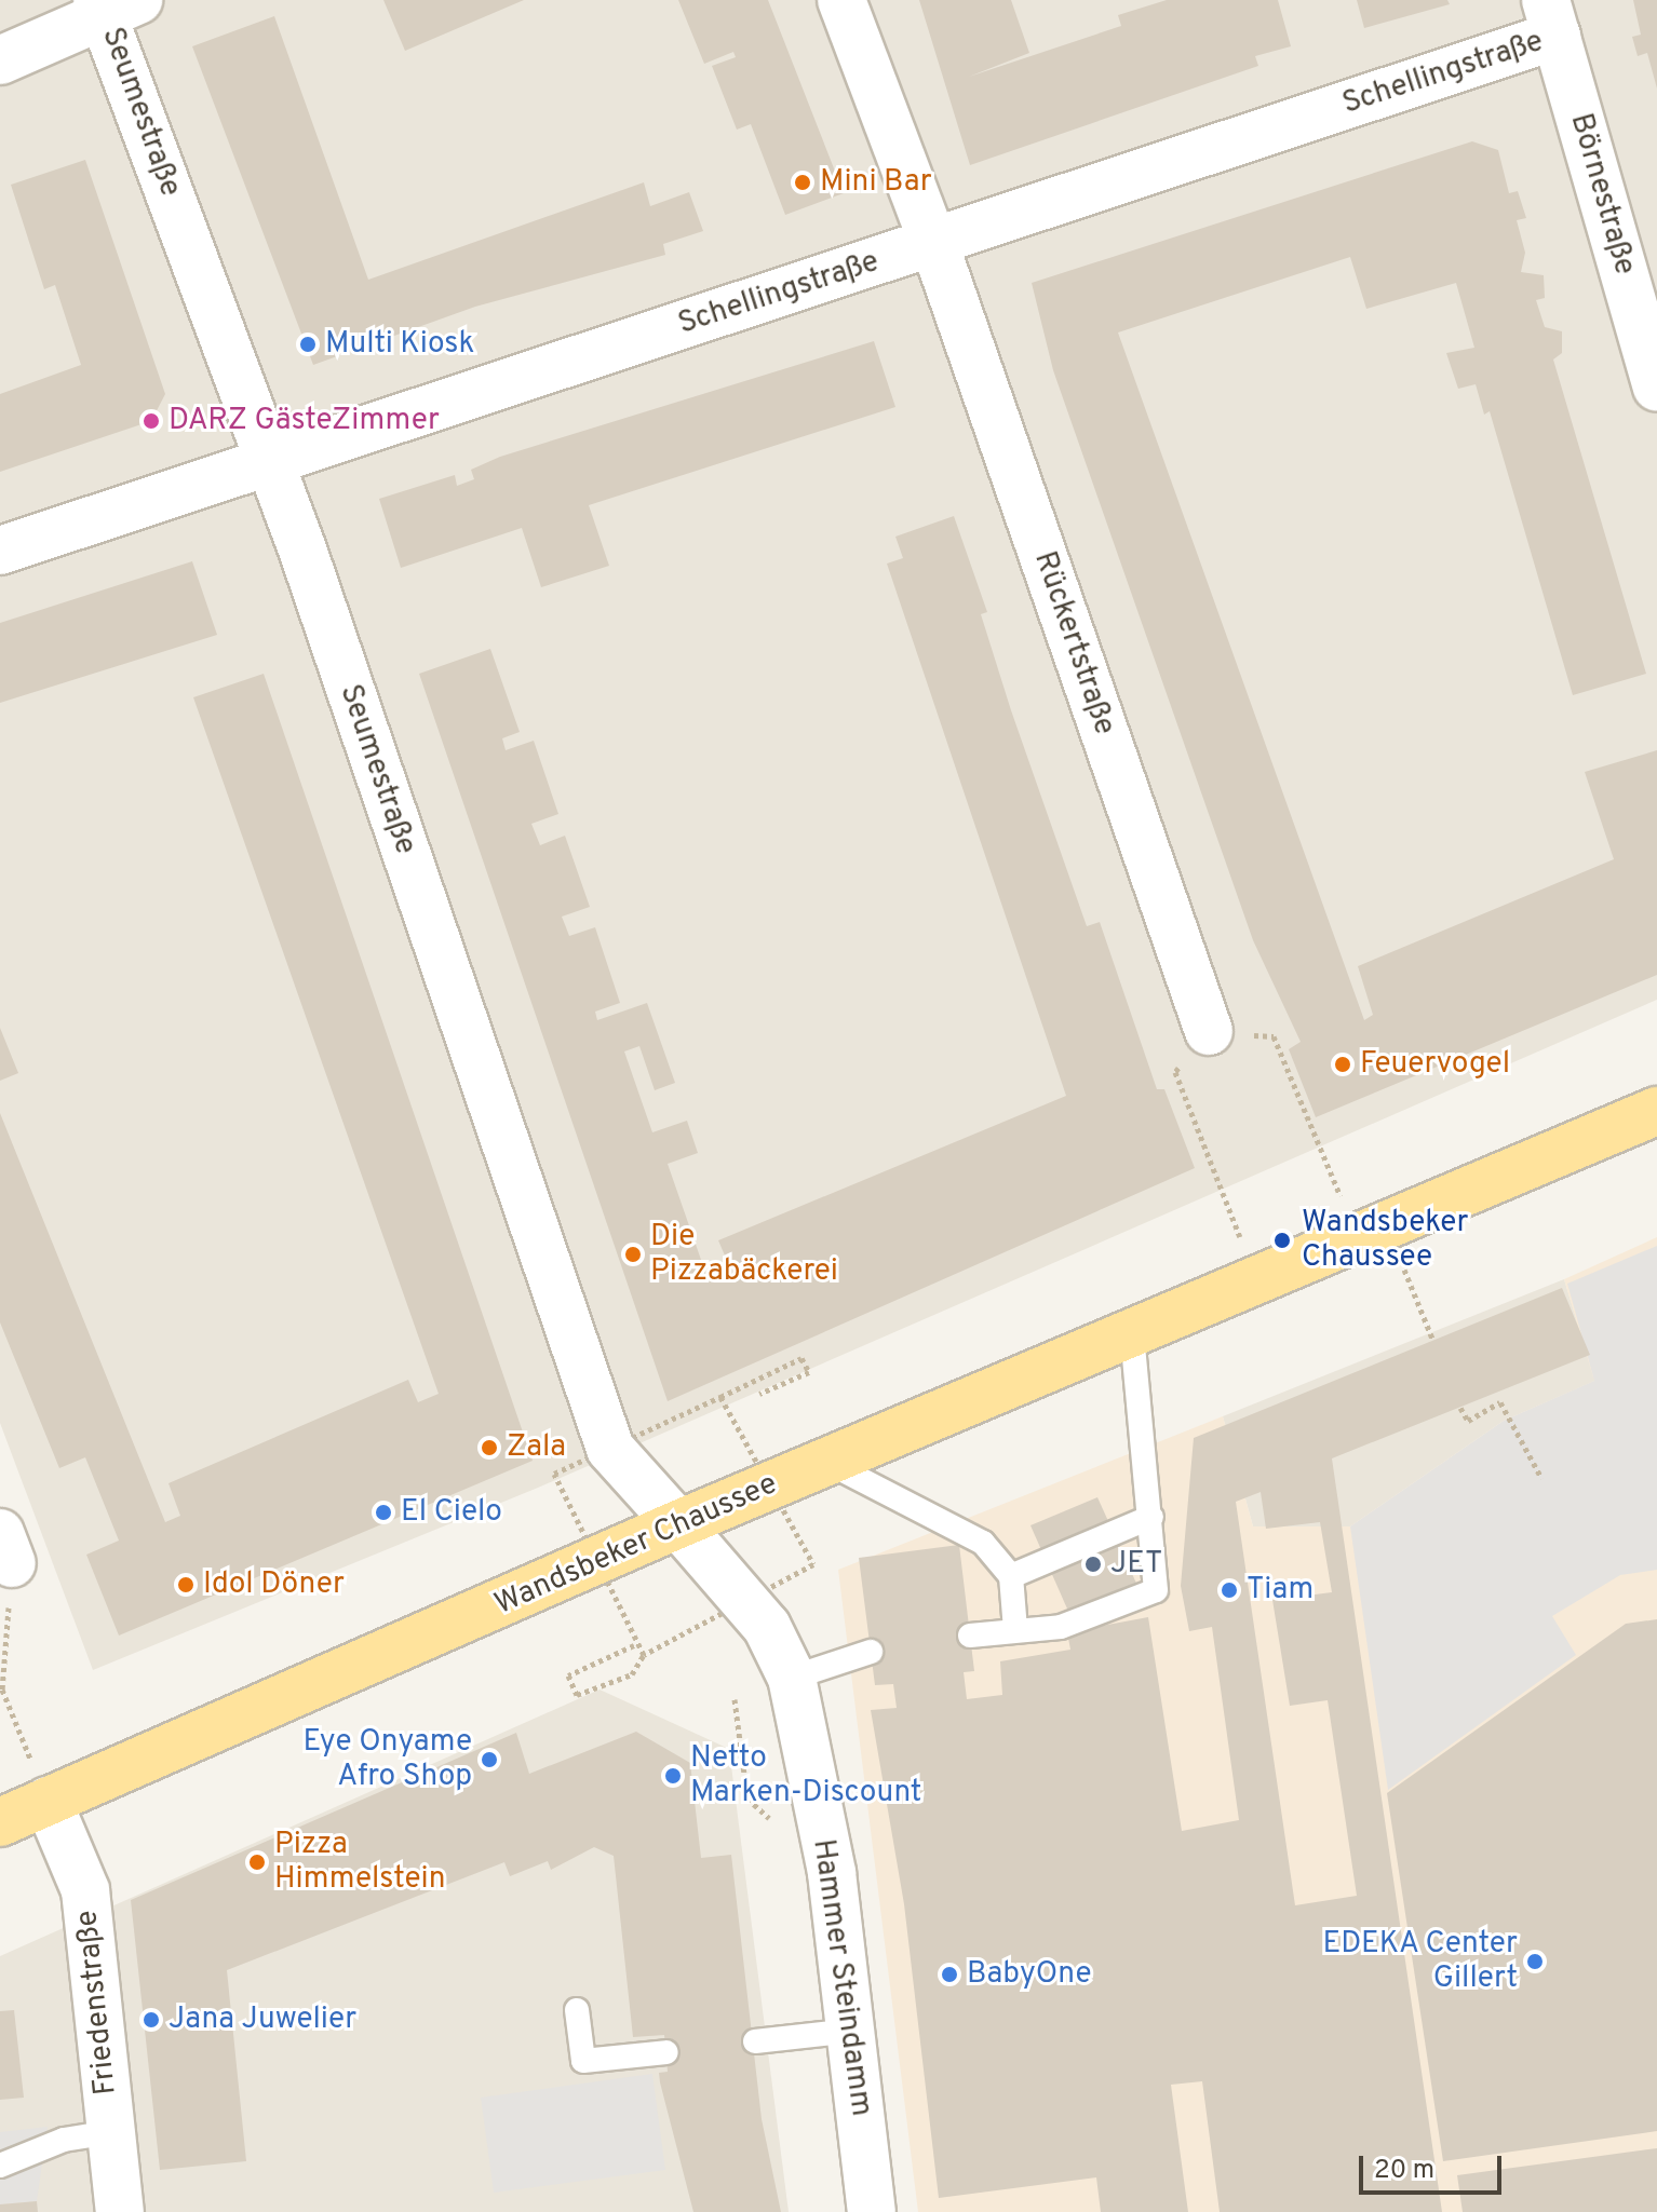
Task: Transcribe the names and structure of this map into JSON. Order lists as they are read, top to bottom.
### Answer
{
  "streets": {
    "main road": ["Wandsbeker Chaussee"],
    "street": [
      "Schellingstraße",
      "Seumestraße",
      "Börnestraße",
      "Rückertstraße",
      "Hammer Steindamm",
      "Friedenstraße"
    ]
  },
  "crossings": [
    ["Schellingstraße", "Seumestraße"],
    ["Schellingstraße", "Börnestraße"],
    ["Schellingstraße", "Rückertstraße"],
    ["Seumestraße", "Wandsbeker Chaussee"],
    ["Seumestraße", "Hammer Steindamm"],
    ["Wandsbeker Chaussee", "Hammer Steindamm"],
    ["Wandsbeker Chaussee", "Friedenstraße"]
  ],
  "places": [
    "Mini Bar",
    "Multi Kiosk",
    "DARZ GästeZimmer",
    "Feuervogel",
    "Wandsbeker Chaussee",
    "Die Pizzabäckerei",
    "Zala",
    "El Cielo",
    "JET",
    "Idol Döner",
    "Tiam",
    "Eye Onyame Afro Shop",
    "Netto Marken-Discount",
    "Pizza Himmelstein",
    "EDEKA Center Gillert",
    "BabyOne",
    "Jana Juwelier"
  ],
  "scale_bar": "20 m"
}
